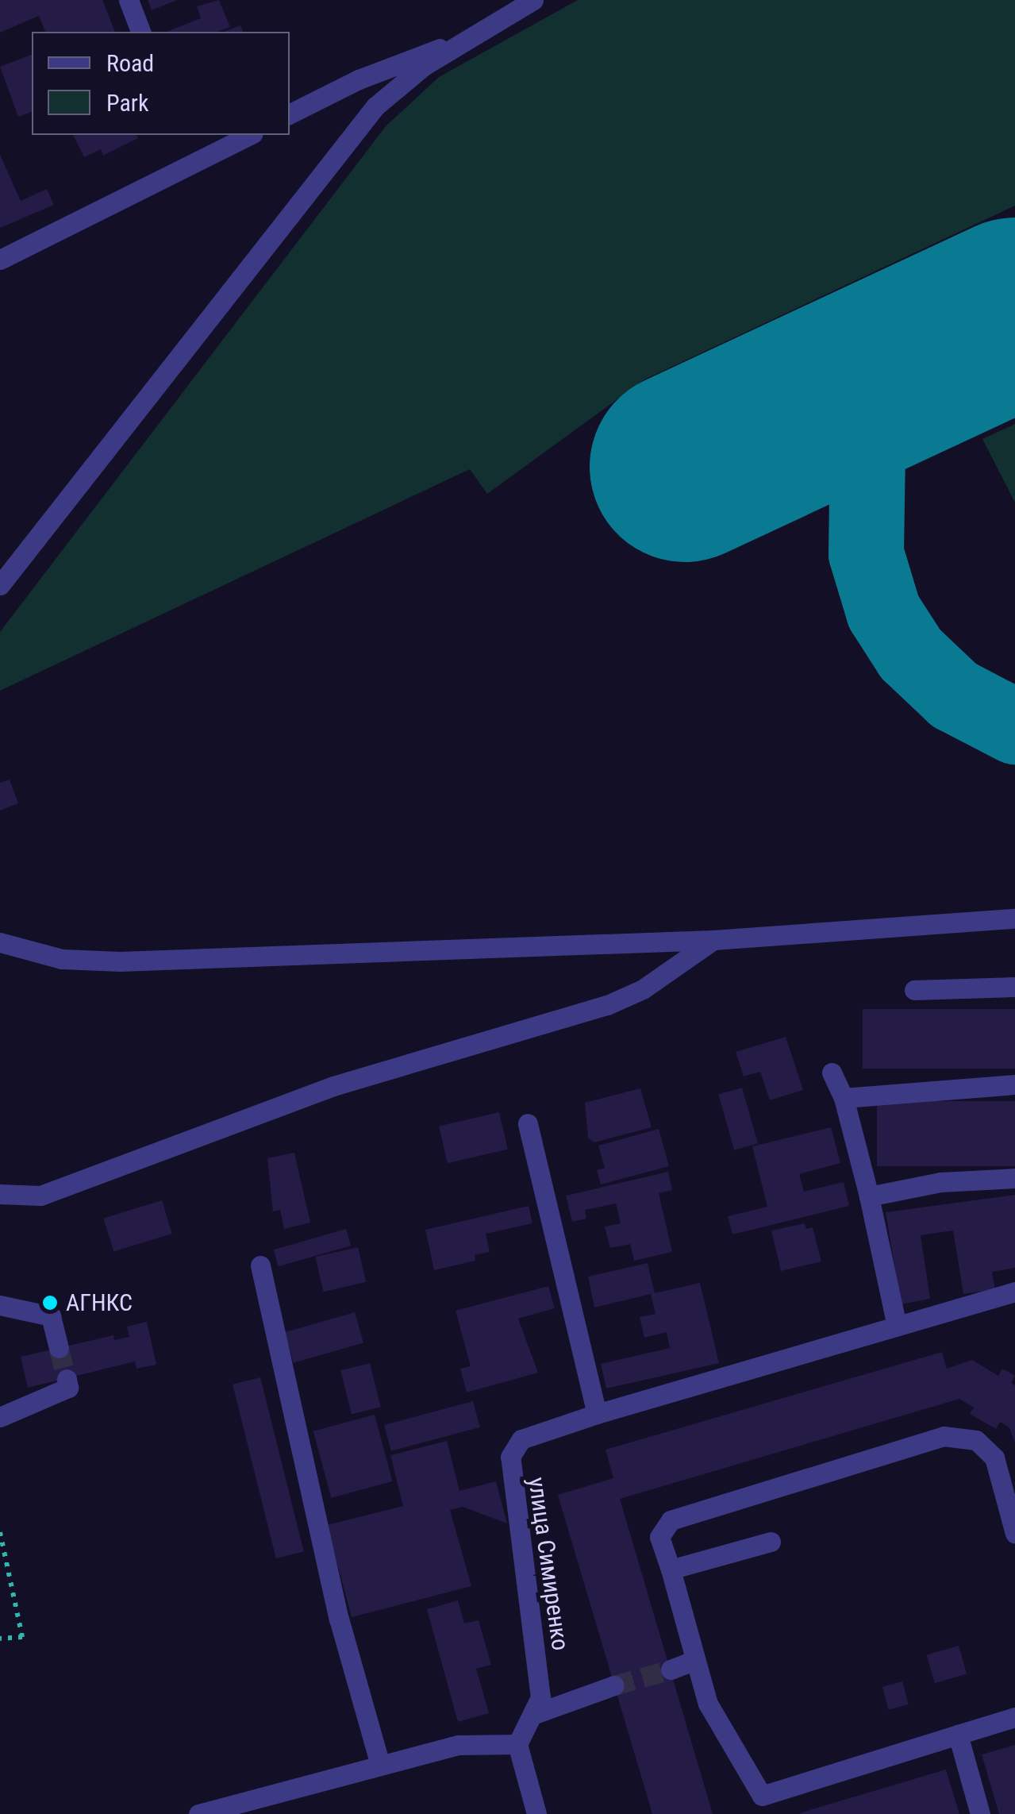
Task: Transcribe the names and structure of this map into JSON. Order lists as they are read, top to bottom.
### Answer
{
  "streets": {
    "street": ["улица Симиренко"]
  },
  "places": ["АГНКС"],
  "legend": ["Road", "Park"]
}
